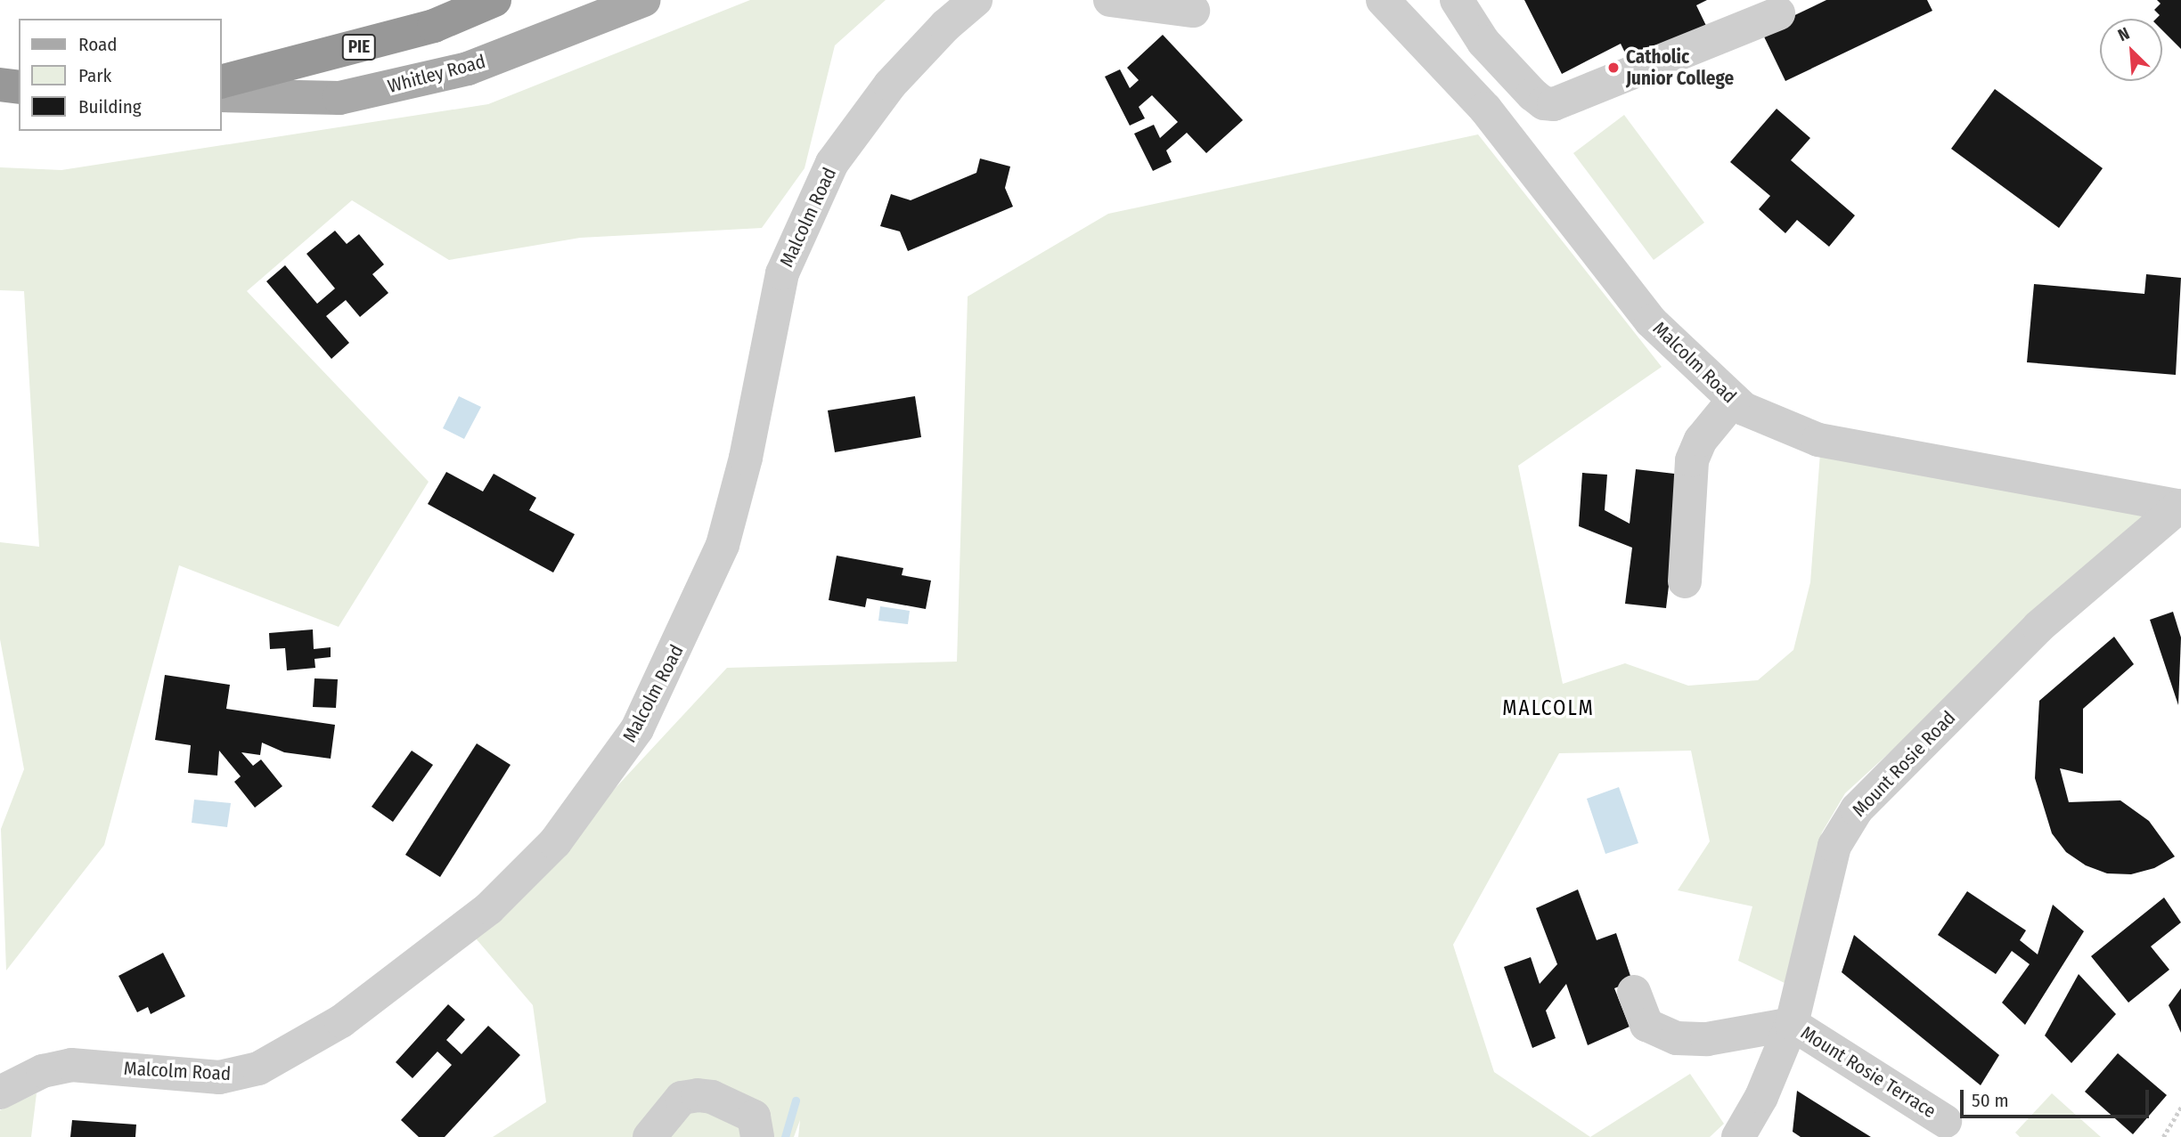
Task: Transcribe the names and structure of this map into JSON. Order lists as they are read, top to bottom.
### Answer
{
  "streets": {
    "highway": ["PIE"],
    "main road": ["Whitley Road"],
    "street": ["Malcolm Road", "Mount Rosie Road", "Mount Rosie Terrace"]
  },
  "crossings": [
    ["Malcolm Road", "Mount Rosie Road"],
    ["Mount Rosie Road", "Mount Rosie Terrace"]
  ],
  "districts": ["MALCOLM"],
  "places": ["Catholic Junior College"],
  "legend": ["Road", "Park", "Building"],
  "scale_bar": "50 m",
  "north": "top left"
}
